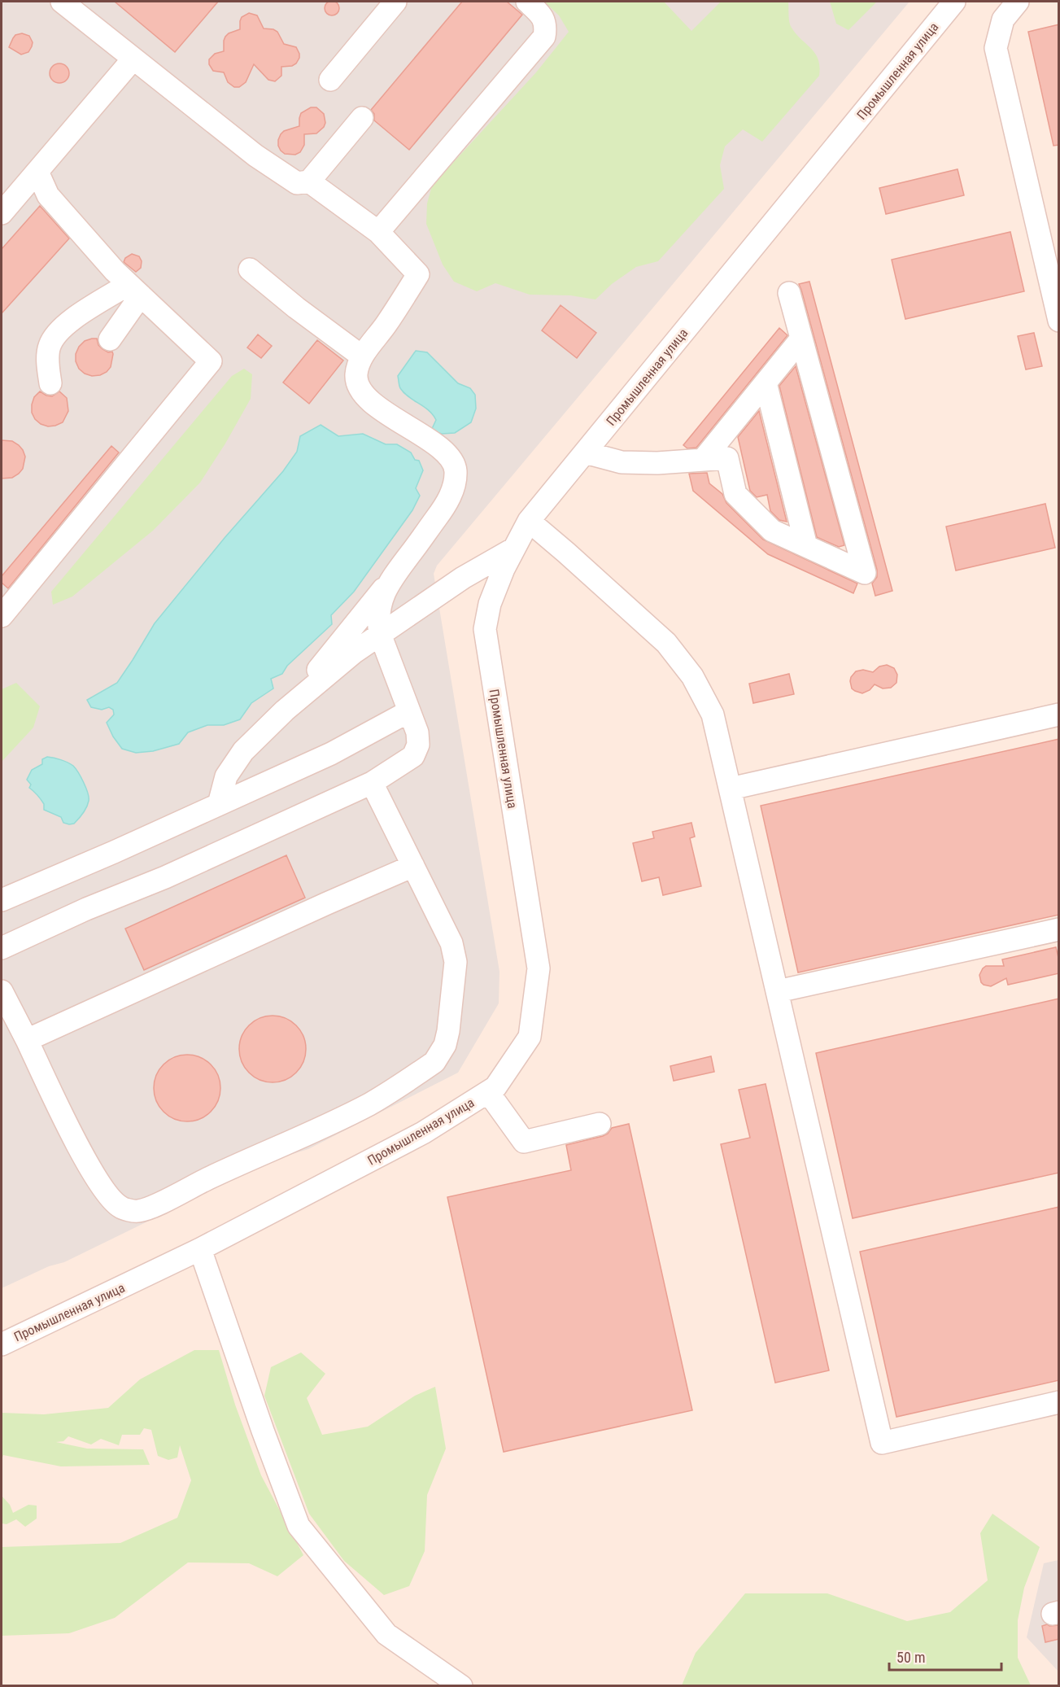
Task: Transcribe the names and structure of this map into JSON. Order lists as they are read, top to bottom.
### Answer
{
  "streets": {
    "street": ["Промышленная улица"]
  },
  "scale_bar": "50 m"
}
